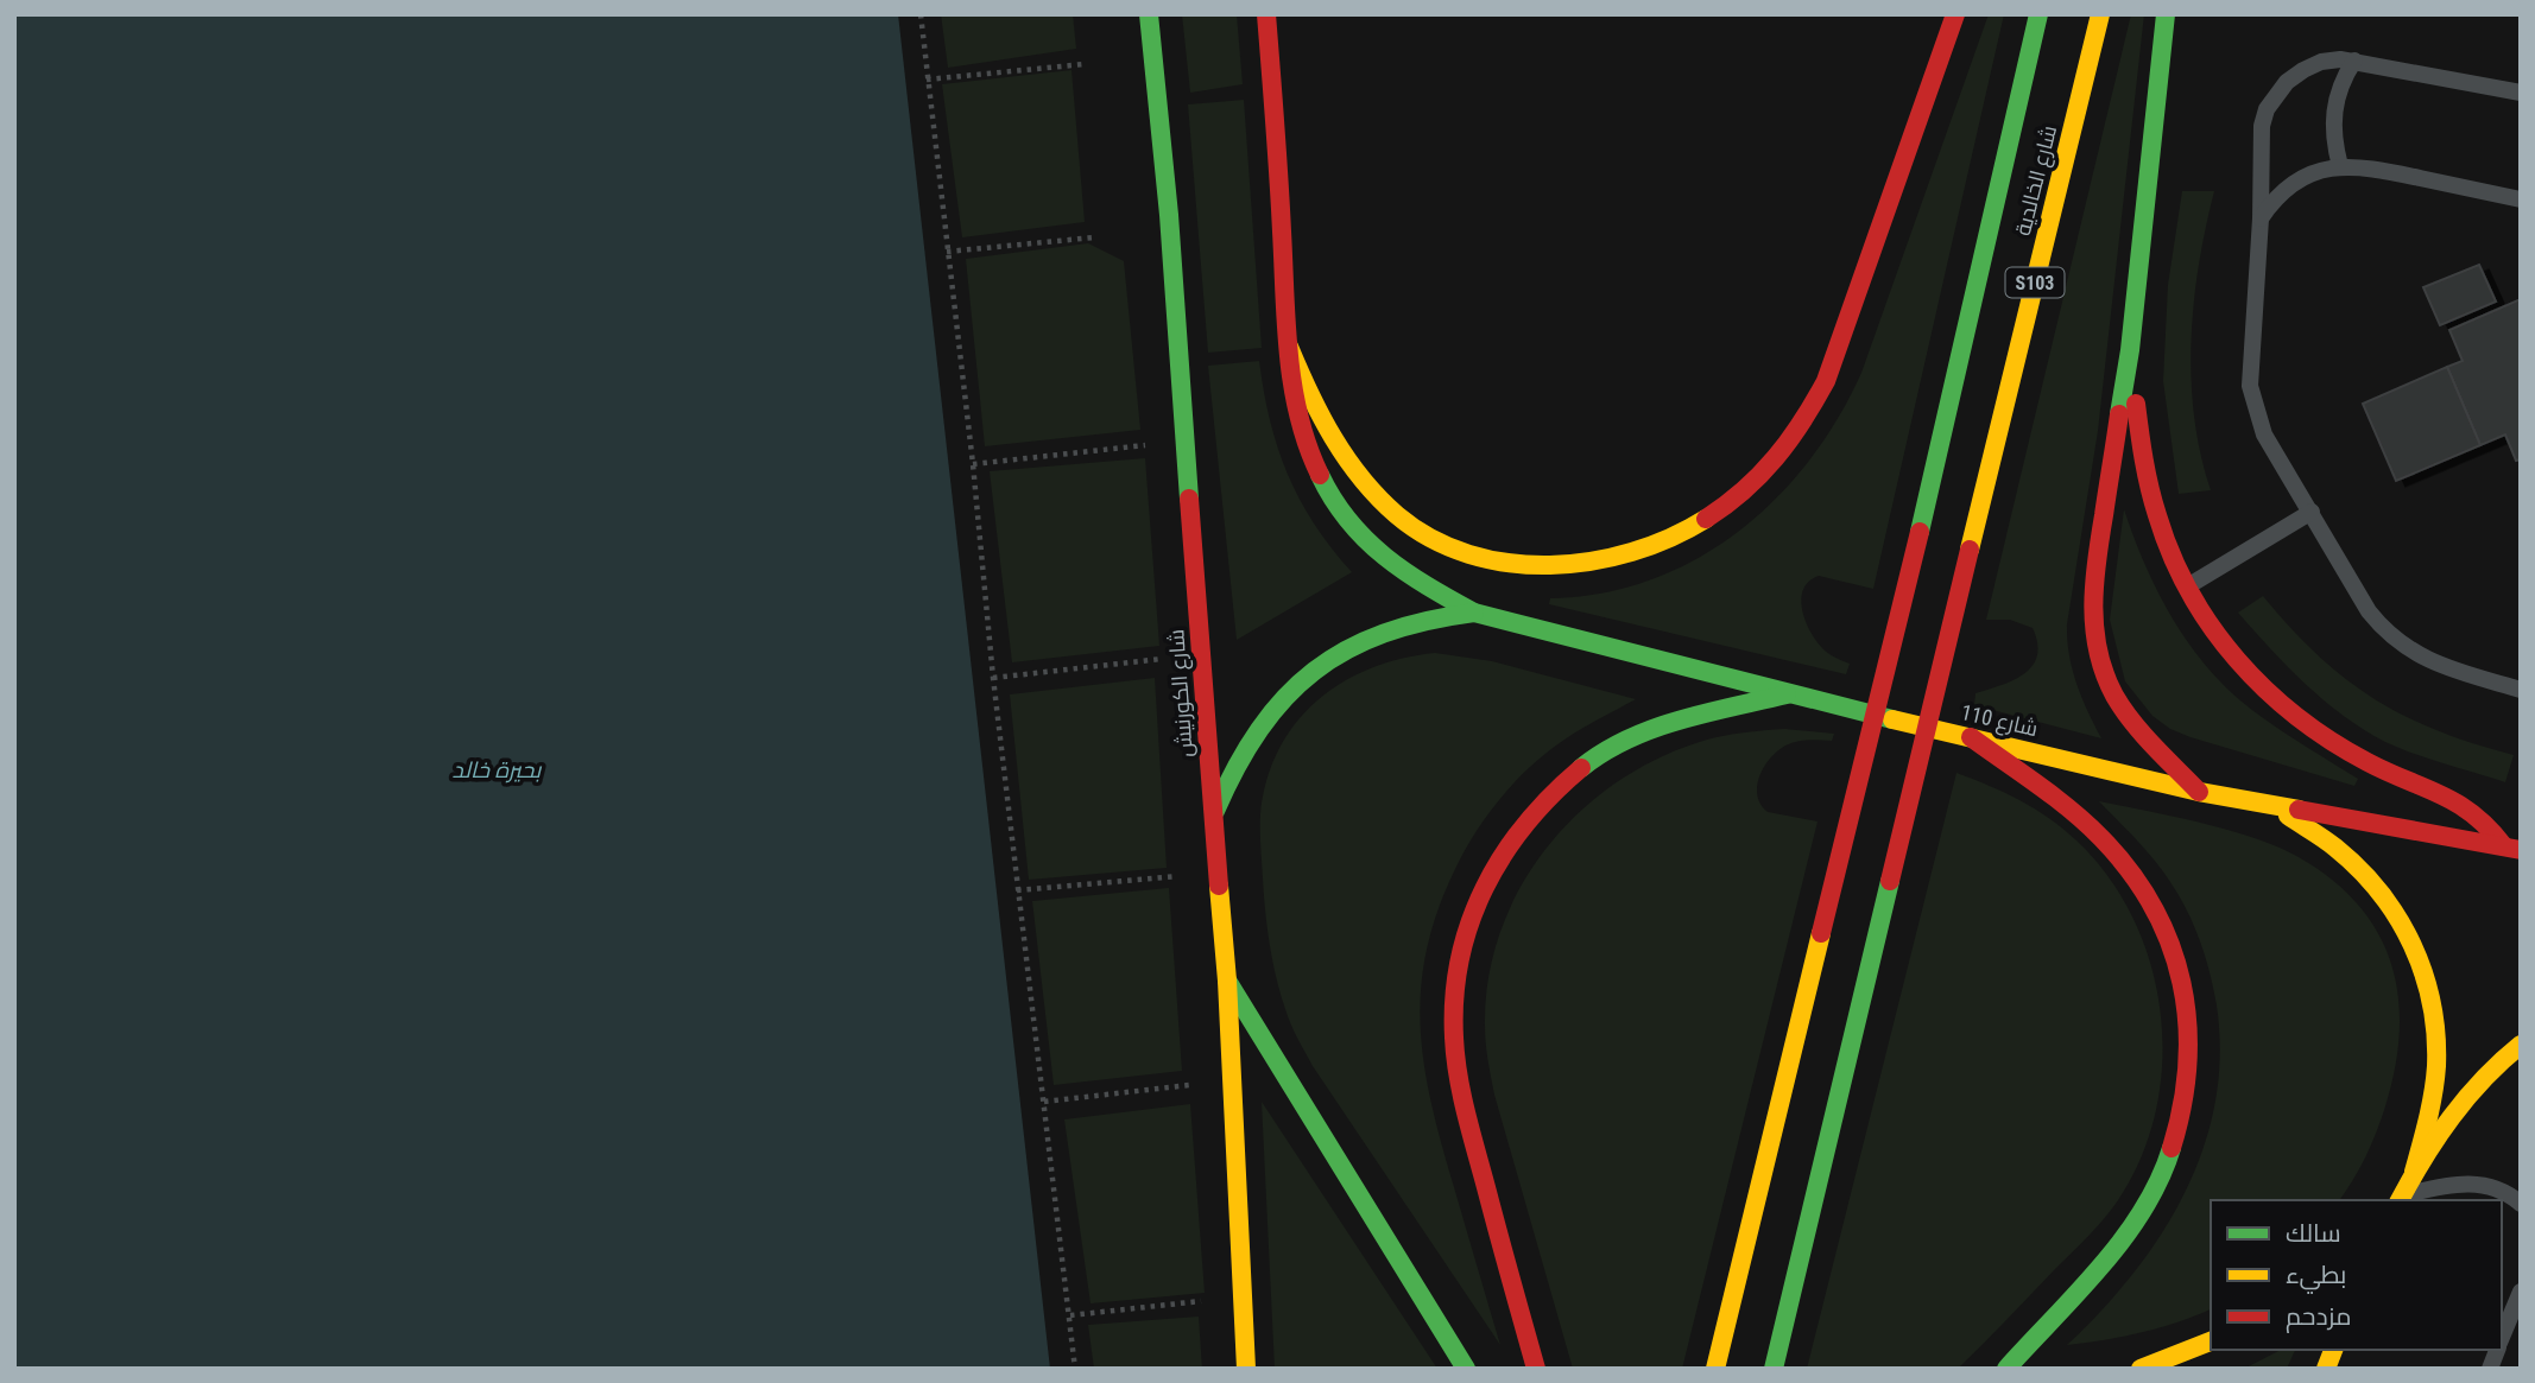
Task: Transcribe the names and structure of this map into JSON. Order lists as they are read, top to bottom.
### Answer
{
  "streets": {
    "main road": [
      "شارع الخالدية",
      "S103",
      "شارع الكورنيش",
      "شارع 110"
    ]
  },
  "water": ["بحيرة خالد"],
  "legend": ["سالك", "بطيء", "مزدحم"]
}
